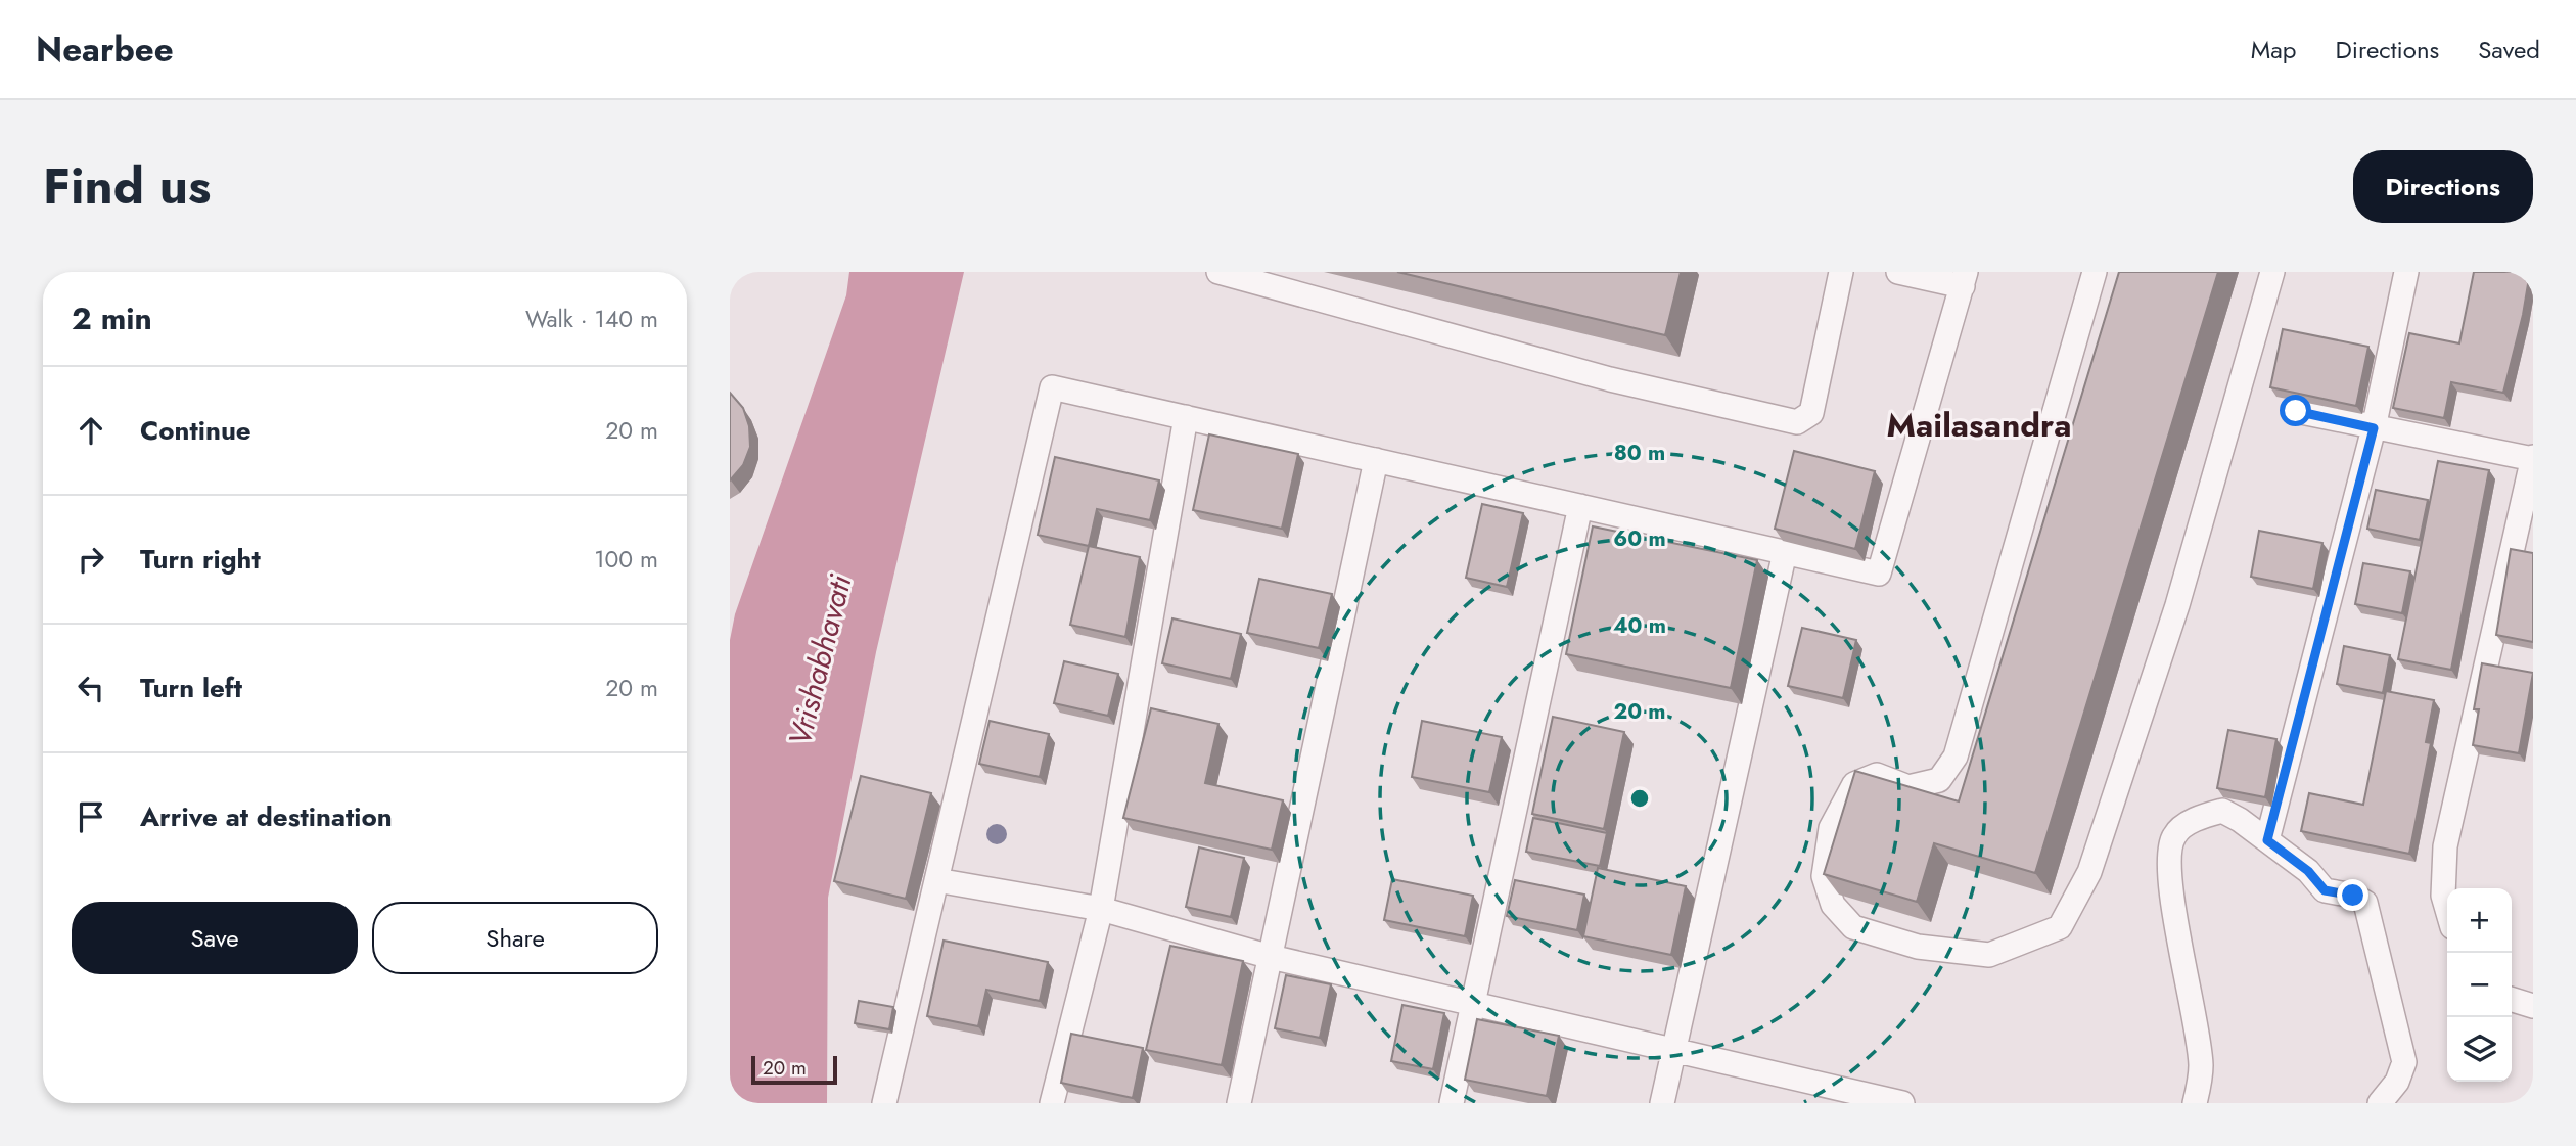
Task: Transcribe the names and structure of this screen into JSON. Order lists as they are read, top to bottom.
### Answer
{
  "districts": ["Mailasandra"],
  "water": ["Vrishabhavati"],
  "scale_bar": "20 m",
  "page": {
    "header": "Nearbee",
    "nav": ["Map", "Directions", "Saved"],
    "title": "Find us",
    "buttons": [
      "Directions",
      ["Save", "Share"]
    ],
    "heading": ["2 min", "Walk · 140 m"],
    "list": [
      ["Continue", "20 m"],
      ["Turn right", "100 m"],
      ["Turn left", "20 m"],
      "Arrive at destination"
    ],
    "map_buttons": ["+", "−"],
    "scale": "20 m"
  },
  "rings": [
    "80 m",
    "60 m",
    "40 m",
    "20 m"
  ]
}
